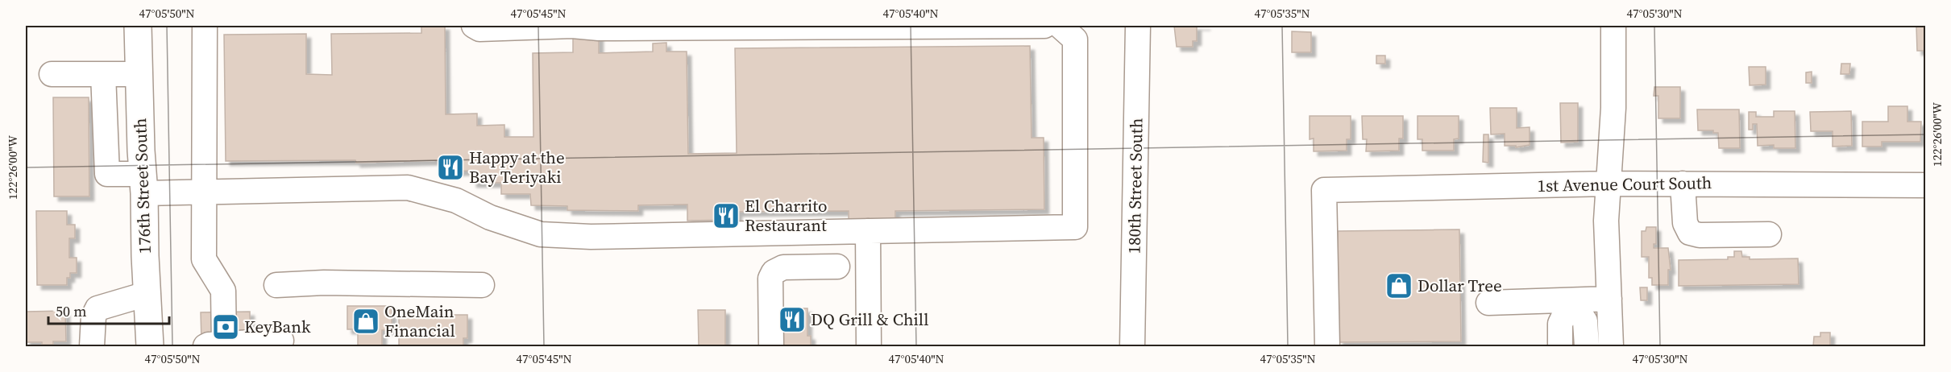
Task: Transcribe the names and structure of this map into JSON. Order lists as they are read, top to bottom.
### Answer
{
  "streets": {
    "main road": ["176th Street South"],
    "street": ["1st Avenue Court South", "180th Street South"]
  },
  "places": {
    "restaurant": ["Happy at the Bay Teriyaki", "El Charrito Restaurant", "DQ Grill & Chill"],
    "shop": ["Dollar Tree", "OneMain Financial"],
    "bank": ["KeyBank"]
  },
  "scale_bar": "50 m",
  "coordinates": [
    "47°05'50\"N",
    "47°05'45\"N",
    "47°05'40\"N",
    "47°05'35\"N",
    "47°05'30\"N",
    "122°26'00\"W"
  ]
}
